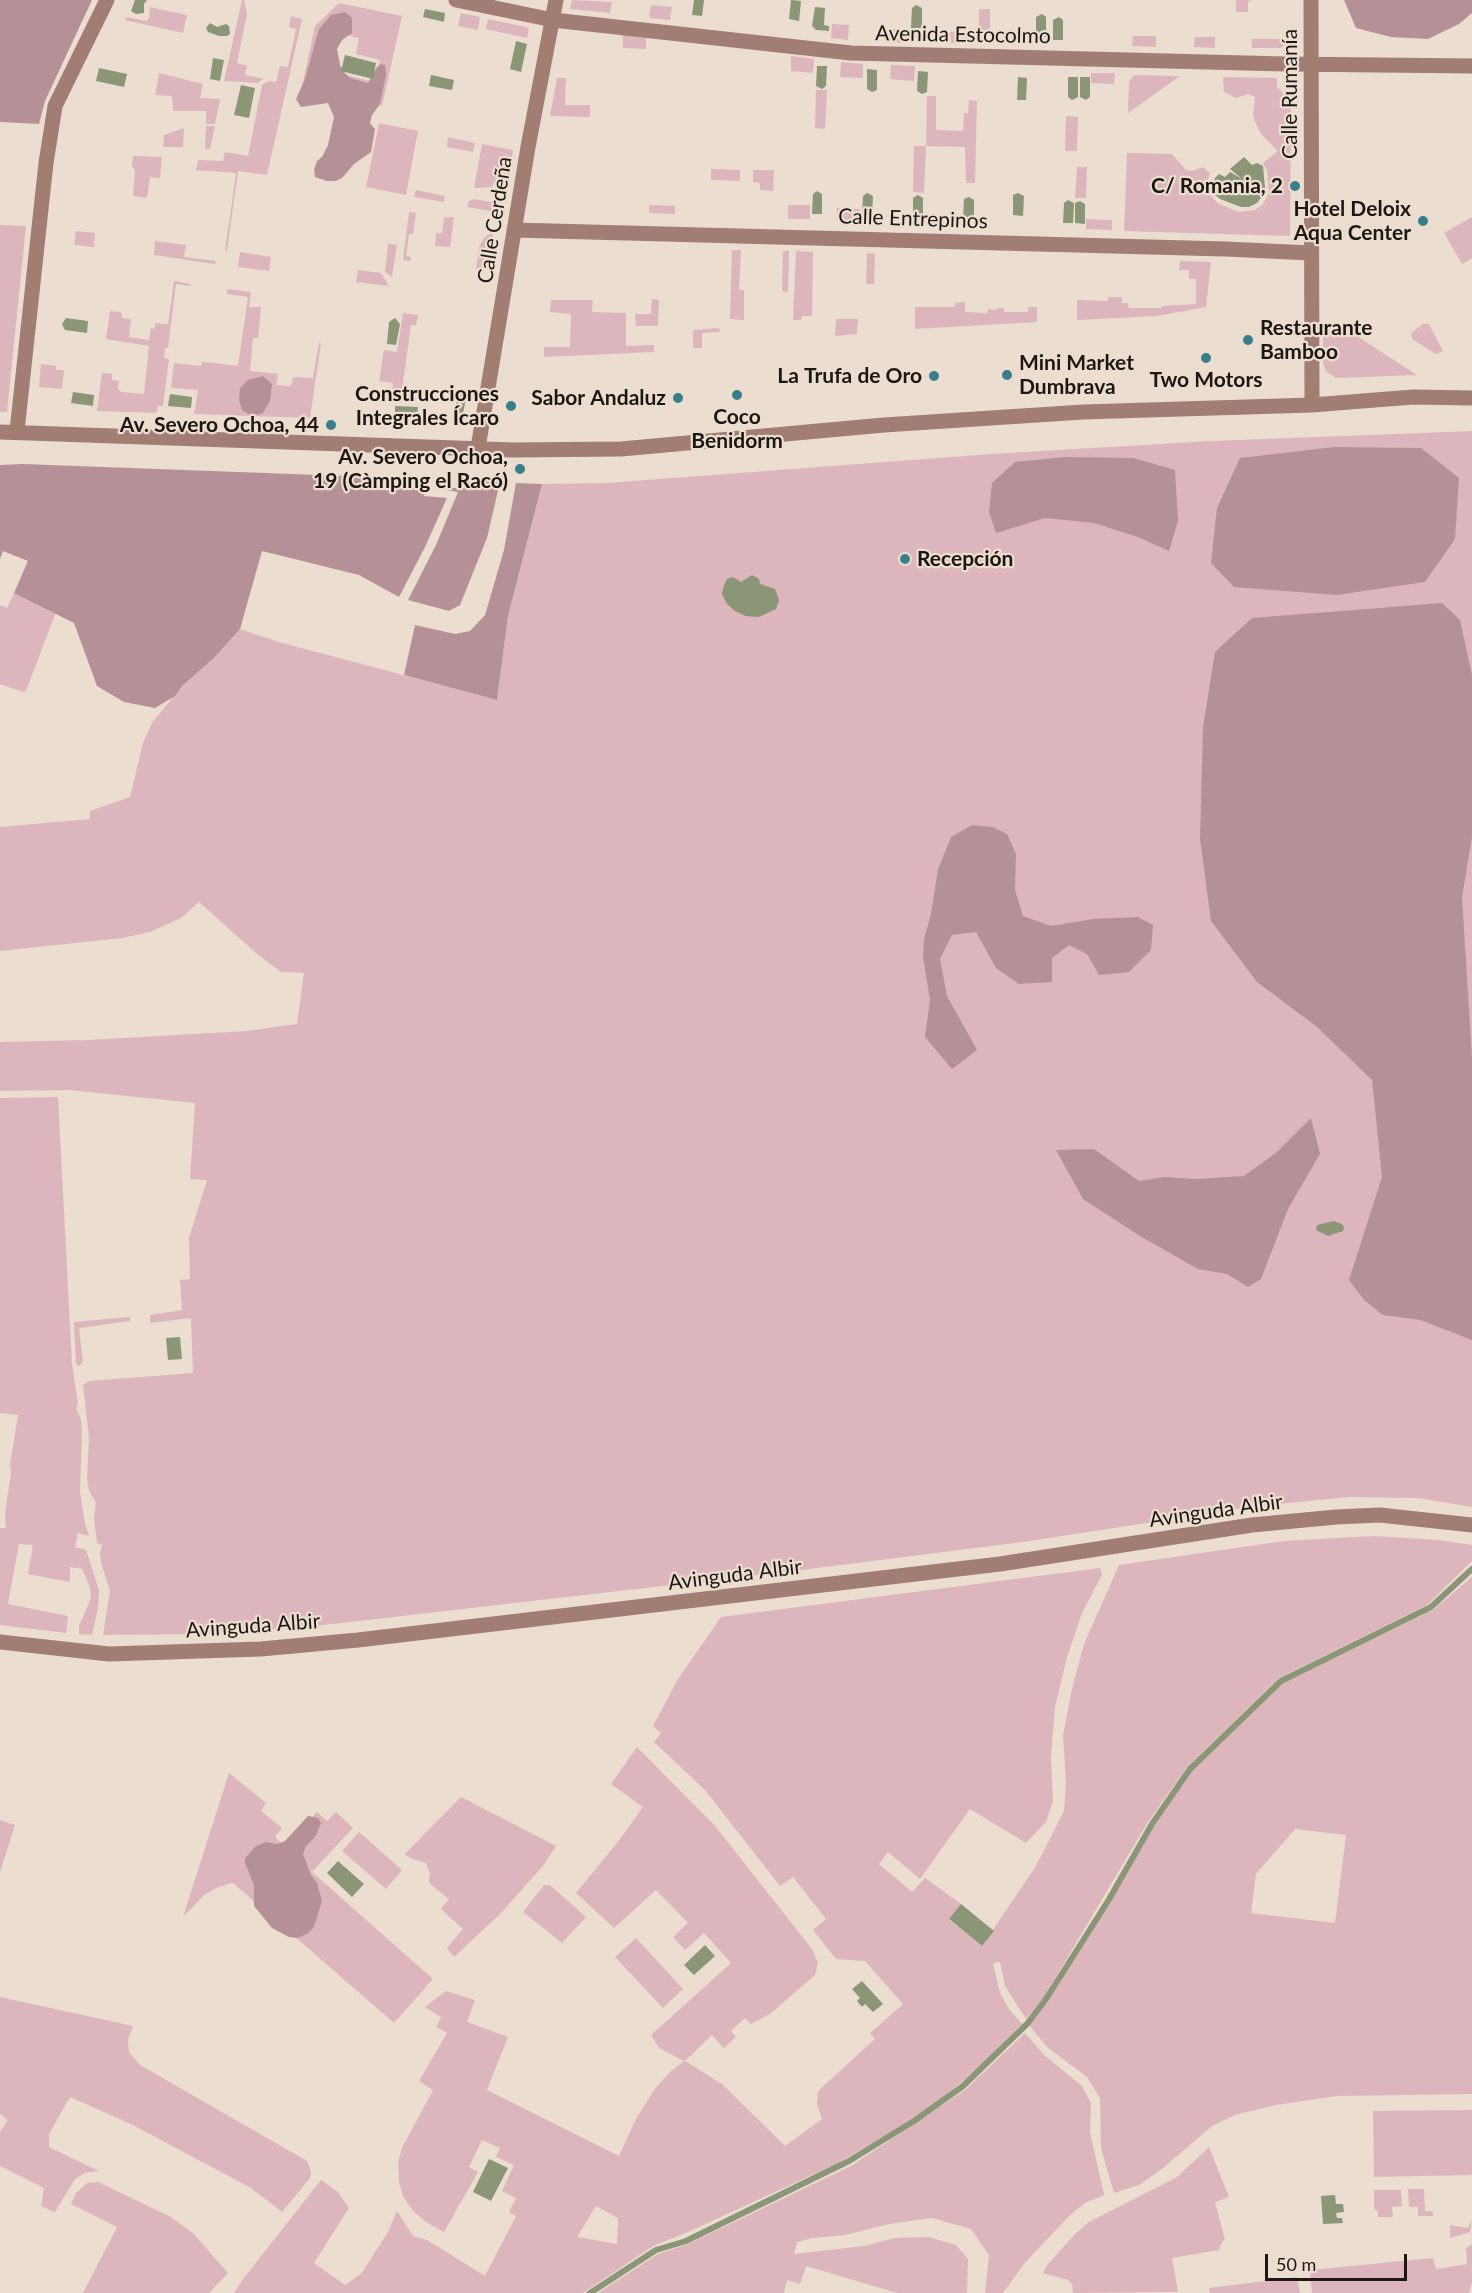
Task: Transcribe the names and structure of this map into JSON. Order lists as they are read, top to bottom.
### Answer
{
  "streets": {
    "street": [
      "Avenida Estocolmo",
      "Calle Rumanía",
      "Calle Entrepinos",
      "Calle Cerdeña",
      "Avinguda Albir"
    ]
  },
  "crossings": [
    ["Avenida Estocolmo", "Calle Rumanía"],
    ["Avenida Estocolmo", "Calle Cerdeña"],
    ["Calle Rumanía", "Calle Entrepinos"],
    ["Calle Entrepinos", "Calle Cerdeña"]
  ],
  "places": [
    "C/ Romania, 2",
    "Hotel Deloix Aqua Center",
    "Restaurante Bamboo",
    "Two Motors",
    "Mini Market Dumbrava",
    "La Trufa de Oro",
    "Coco Benidorm",
    "Sabor Andaluz",
    "Construcciones Integrales Ícaro",
    "Av. Severo Ochoa, 44",
    "Av. Severo Ochoa, 19 (Càmping el Racó)",
    "Recepción"
  ],
  "scale_bar": "50 m"
}
